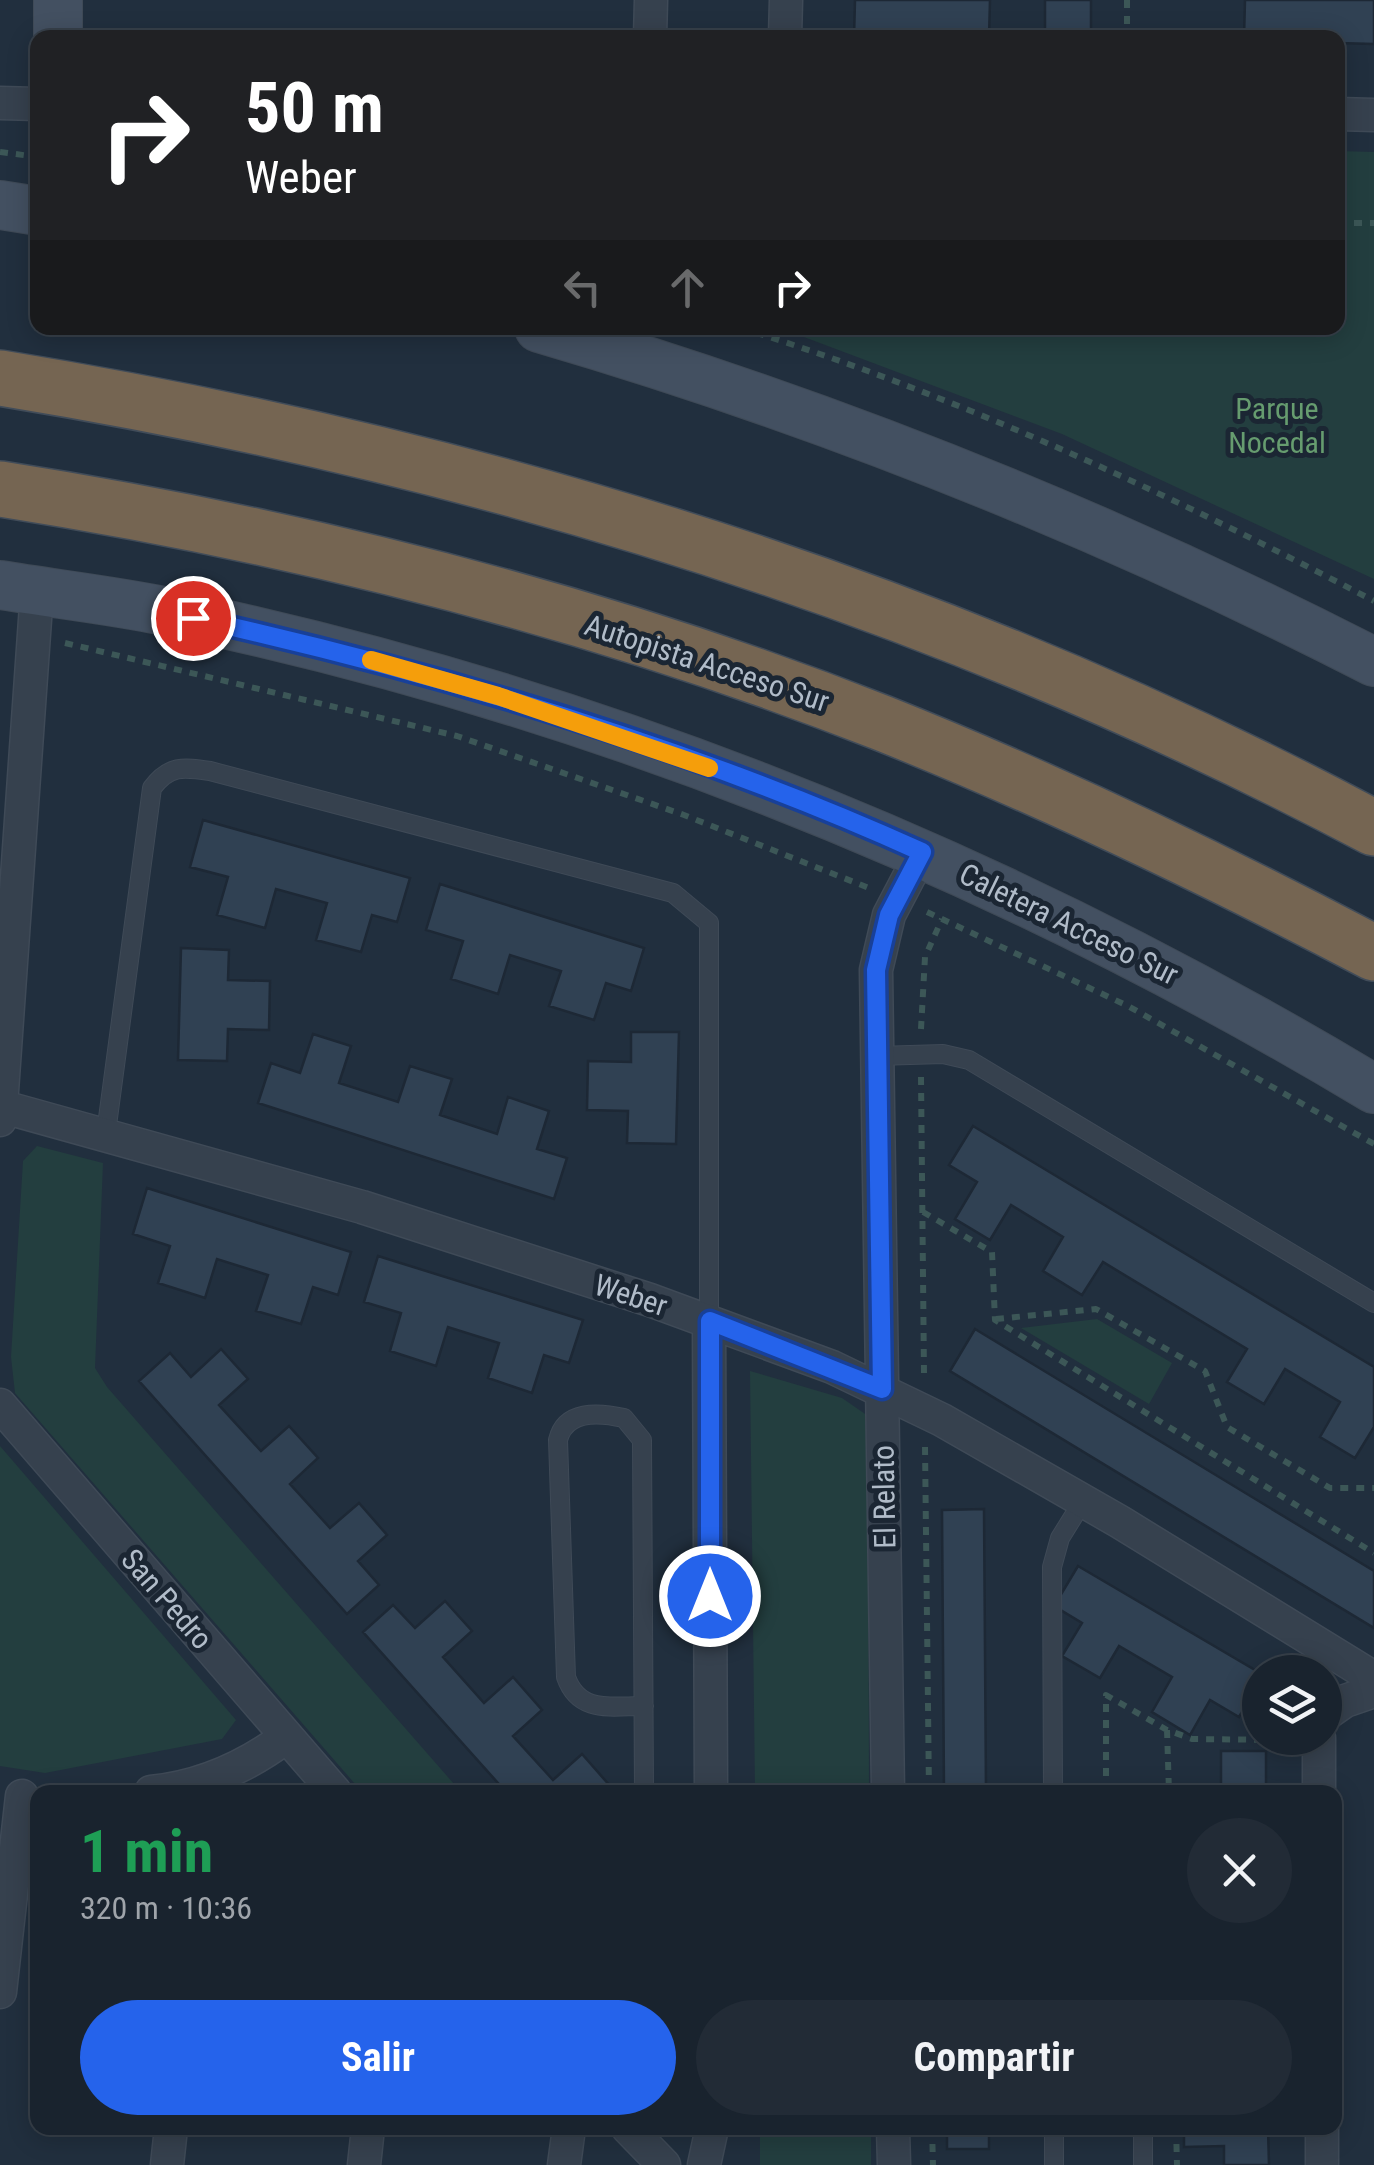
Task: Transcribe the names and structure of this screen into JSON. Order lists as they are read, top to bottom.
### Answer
{
  "streets": {
    "highway": ["Autopista Acceso Sur"],
    "main road": ["Caletera Acceso Sur"],
    "street": ["Weber", "El Relato", "San Pedro"]
  },
  "crossings": [
    ["Caletera Acceso Sur", "El Relato"],
    ["Weber", "El Relato"]
  ],
  "parks": ["Parque Nocedal"],
  "page": {
    "turn": ["50 m", "Weber"],
    "heading": ["1 min", "320 m · 10:36"],
    "buttons": ["Salir", "Compartir"]
  }
}
